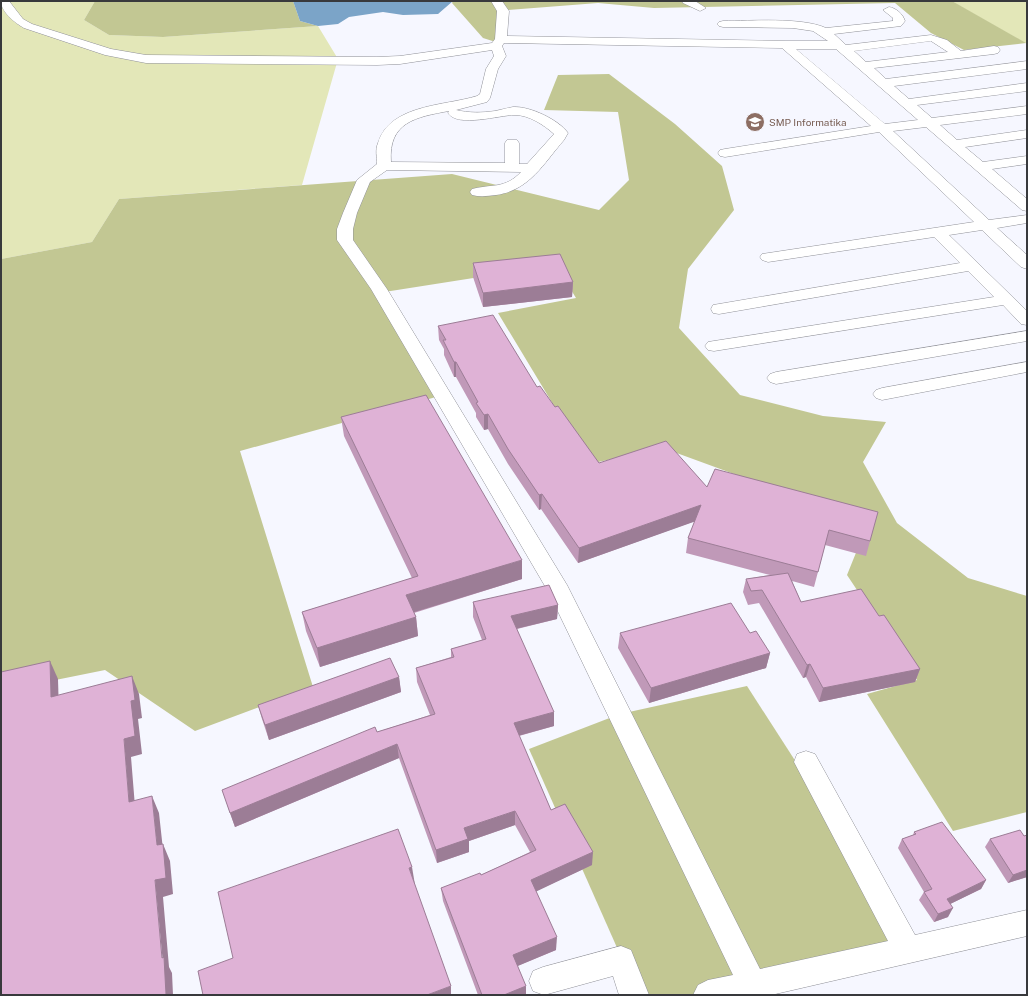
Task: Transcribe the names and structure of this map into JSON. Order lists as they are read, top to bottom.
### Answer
{
  "places": {
    "school or university": ["SMP Informatika"]
  }
}
